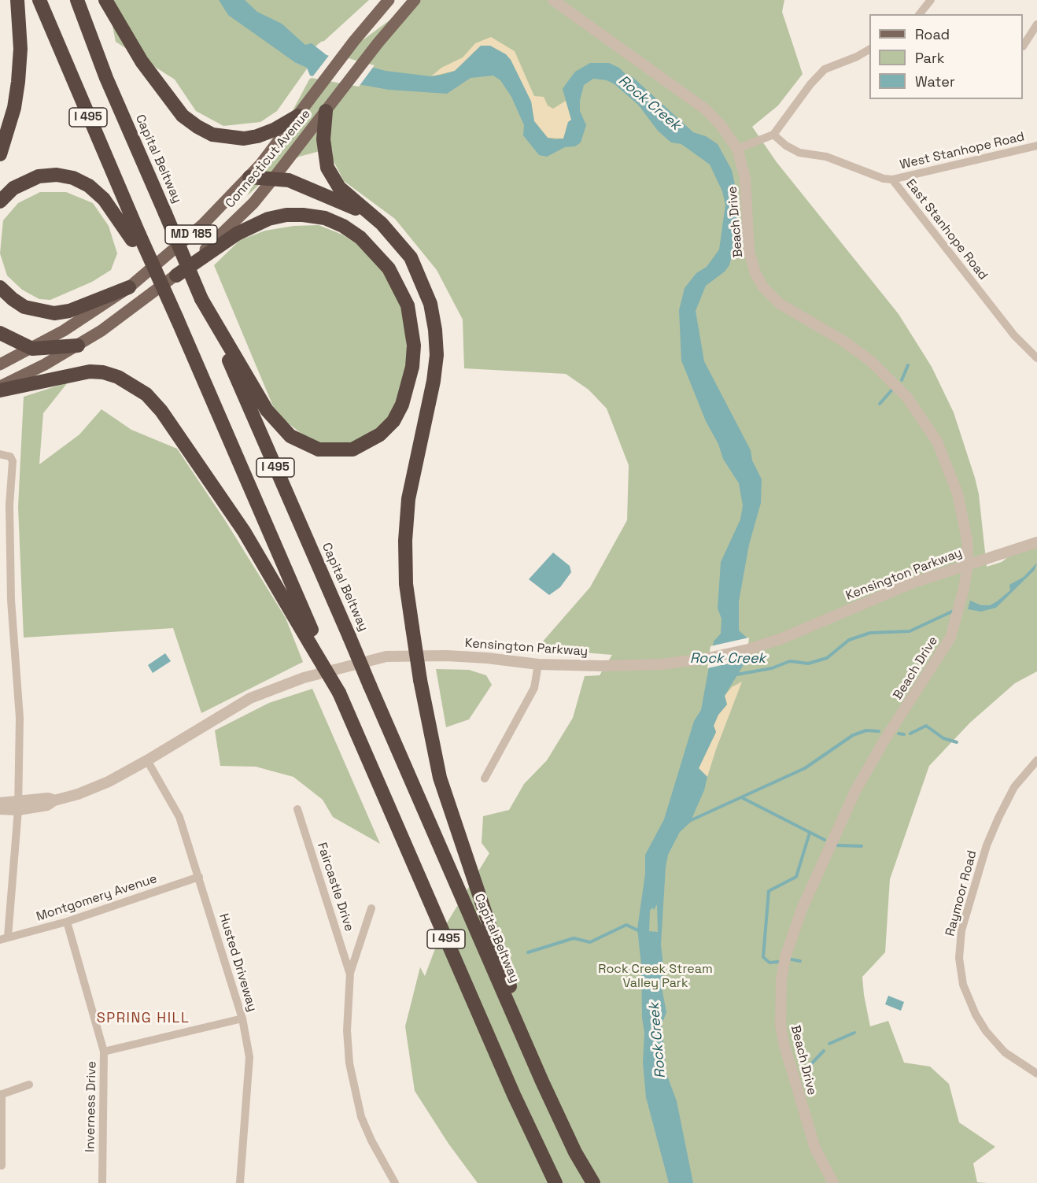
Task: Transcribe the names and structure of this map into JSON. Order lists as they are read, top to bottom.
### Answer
{
  "streets": {
    "highway": ["I 495", "Capital Beltway"],
    "main road": ["Connecticut Avenue", "MD 185"],
    "street": [
      "West Stanhope Road",
      "Beach Drive",
      "East Stanhope Road",
      "Kensington Parkway",
      "Faircastle Drive",
      "Raymoor Road",
      "Montgomery Avenue",
      "Husted Driveway",
      "Inverness Drive"
    ]
  },
  "crossings": [
    ["West Stanhope Road", "East Stanhope Road"],
    ["Beach Drive", "Kensington Parkway"],
    ["Kensington Parkway", "Husted Driveway"],
    ["Montgomery Avenue", "Husted Driveway"],
    ["Montgomery Avenue", "Inverness Drive"]
  ],
  "districts": ["SPRING HILL"],
  "water": ["Rock Creek"],
  "parks": ["Rock Creek Stream Valley Park"],
  "legend": ["Road", "Park", "Water"]
}
